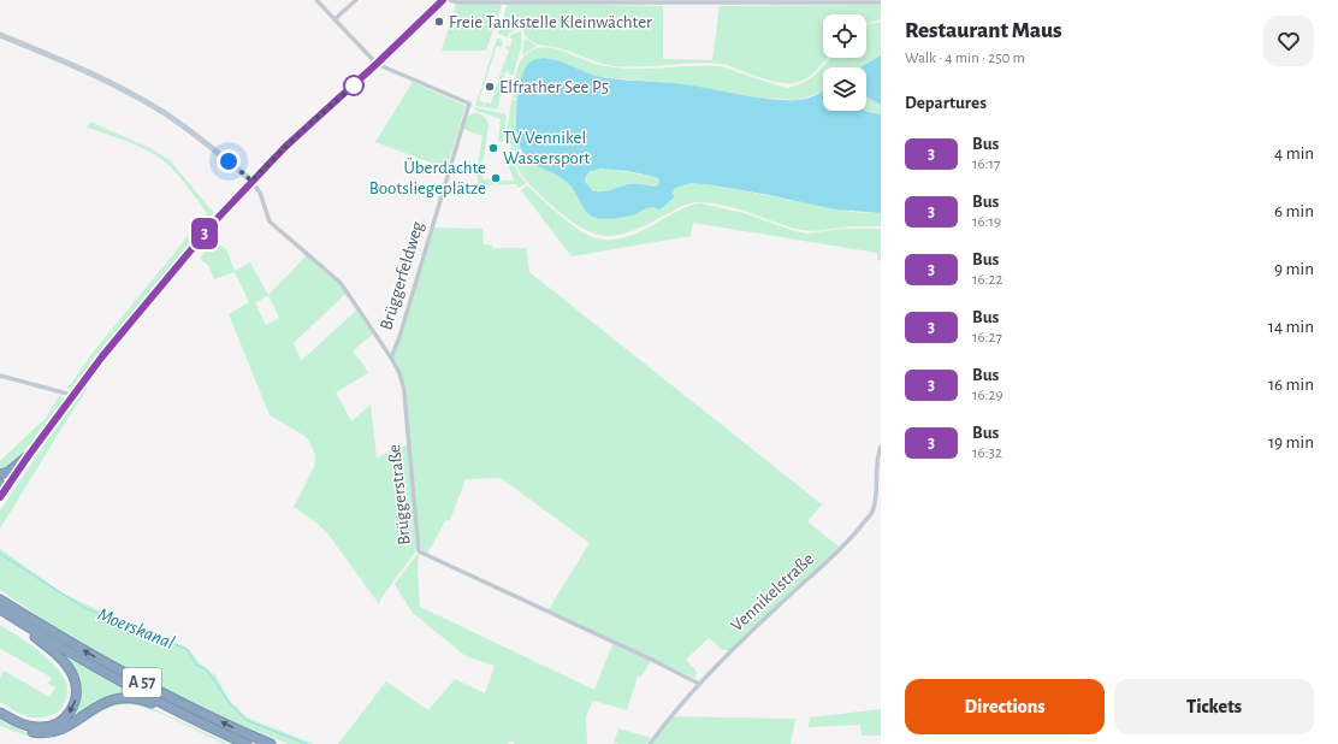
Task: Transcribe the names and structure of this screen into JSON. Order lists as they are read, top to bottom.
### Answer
{
  "streets": {
    "highway": ["A 57"],
    "street": ["Brüggerfeldweg", "Brüggerstraße", "Vennikelstraße"]
  },
  "crossings": [
    ["Brüggerfeldweg", "Brüggerstraße"],
    ["Brüggerstraße", "Vennikelstraße"]
  ],
  "water": ["Moerskanal"],
  "places": [
    "Freie Tankstelle Kleinwächter",
    "Elfrather See P5",
    "TV Vennikel Wassersport",
    "Überdachte Bootsliegeplätze"
  ],
  "lines": ["bus line 3"],
  "page": {
    "on_map": "3",
    "heading": [
      ["Restaurant Maus", "Walk · 4 min · 250 m"],
      "Departures"
    ],
    "list": [
      {
        "mark": "3",
        "name": "Bus",
        "note": "16:17",
        "value": "4 min"
      },
      {
        "mark": "3",
        "name": "Bus",
        "note": "16:19",
        "value": "6 min"
      },
      {
        "mark": "3",
        "name": "Bus",
        "note": "16:22",
        "value": "9 min"
      },
      {
        "mark": "3",
        "name": "Bus",
        "note": "16:27",
        "value": "14 min"
      },
      {
        "mark": "3",
        "name": "Bus",
        "note": "16:29",
        "value": "16 min"
      },
      {
        "mark": "3",
        "name": "Bus",
        "note": "16:32",
        "value": "19 min"
      }
    ],
    "buttons": ["Directions", "Tickets"]
  }
}
